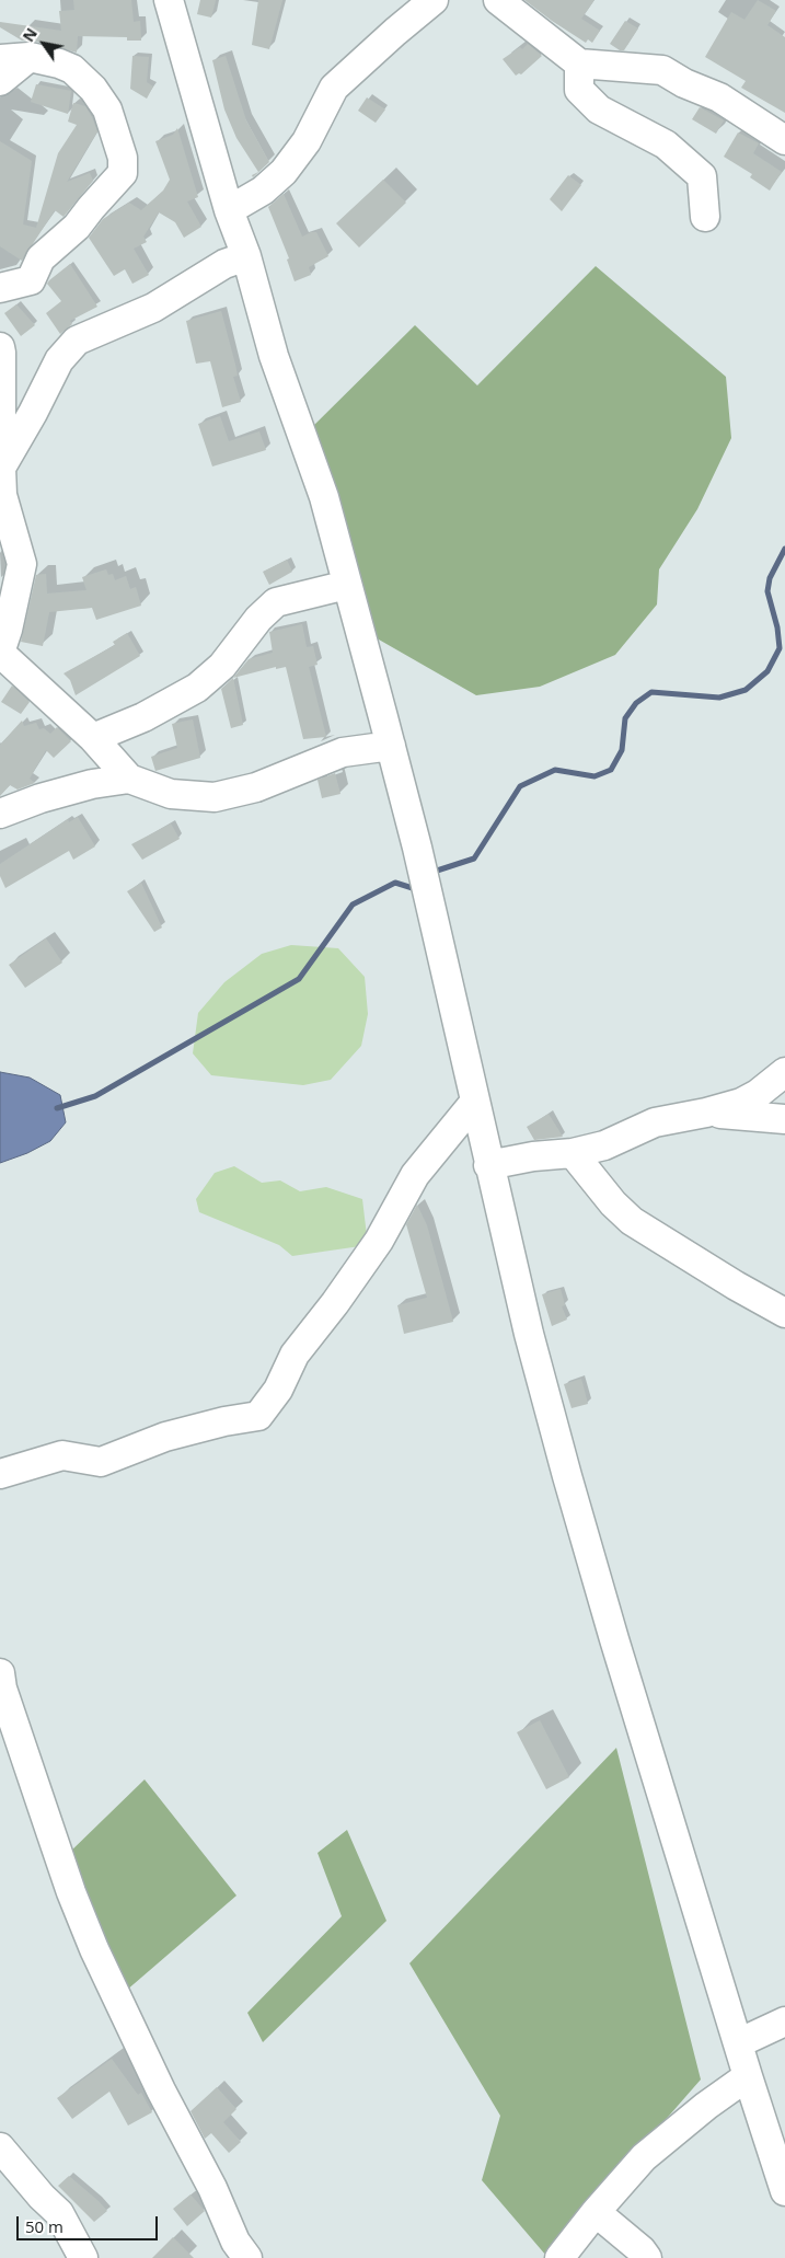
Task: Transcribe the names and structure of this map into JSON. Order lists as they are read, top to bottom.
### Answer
{
  "scale_bar": "50 m",
  "north": "top left"
}
